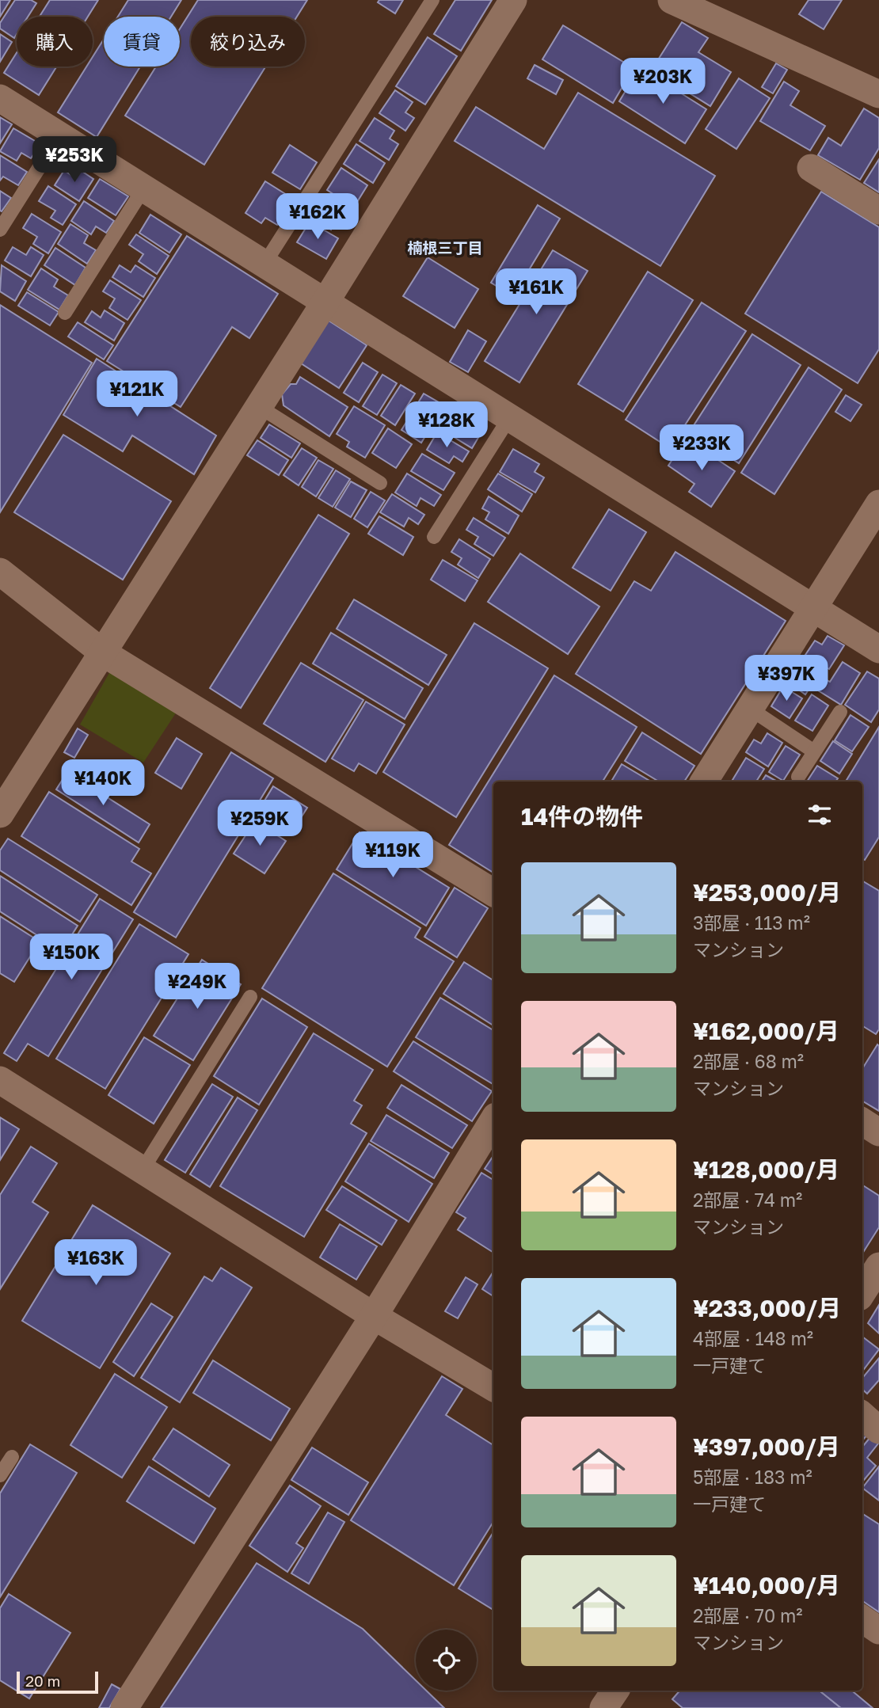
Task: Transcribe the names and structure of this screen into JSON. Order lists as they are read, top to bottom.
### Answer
{
  "districts": ["楠根三丁目"],
  "scale_bar": "20 m",
  "page": {
    "chip": ["購入", "賃貸", "絞り込み"],
    "price": [
      "¥203K",
      "¥253K",
      "¥162K",
      "¥161K",
      "¥121K",
      "¥128K",
      "¥233K",
      "¥397K",
      "¥140K",
      "¥259K",
      "¥119K",
      "¥150K",
      "¥249K",
      "¥163K"
    ],
    "heading": "14件の物件",
    "list": [
      {
        "name": "¥253,000/月",
        "note": "3部屋 · 113 m² · マンション"
      },
      {
        "name": "¥162,000/月",
        "note": "2部屋 · 68 m² · マンション"
      },
      {
        "name": "¥128,000/月",
        "note": "2部屋 · 74 m² · マンション"
      },
      {
        "name": "¥233,000/月",
        "note": "4部屋 · 148 m² · 一戸建て"
      },
      {
        "name": "¥397,000/月",
        "note": "5部屋 · 183 m² · 一戸建て"
      },
      {
        "name": "¥140,000/月",
        "note": "2部屋 · 70 m² · マンション"
      }
    ],
    "scale": "20 m"
  }
}
